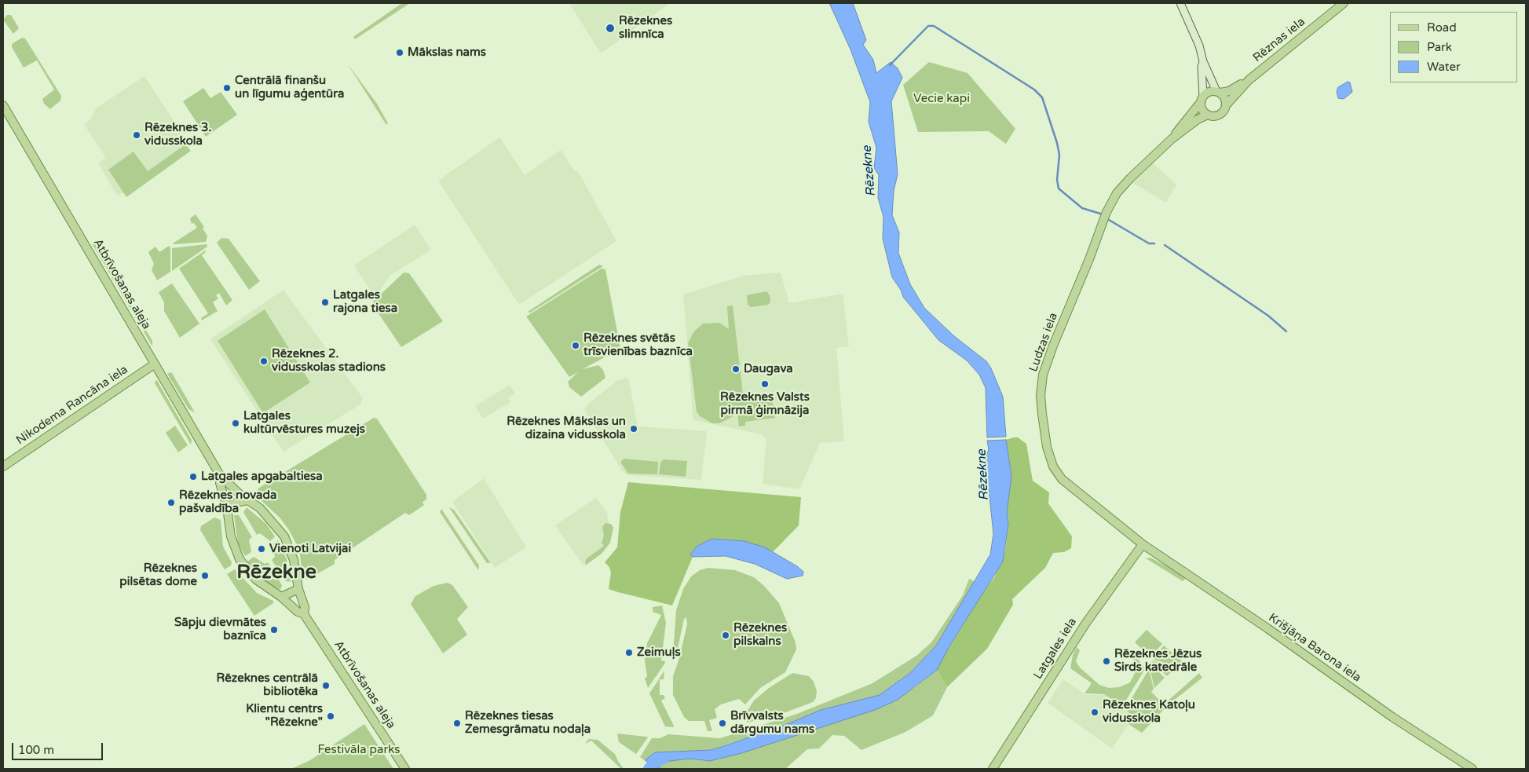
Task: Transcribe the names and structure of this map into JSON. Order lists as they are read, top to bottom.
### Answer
{
  "streets": {
    "main road": [
      "Rēznas iela",
      "Atbrīvošanas aleja",
      "Ludzas iela",
      "Nikodema Rancāna iela",
      "Krišjāņa Barona iela",
      "Latgales iela"
    ]
  },
  "crossings": [
    ["Rēznas iela", "Ludzas iela"],
    ["Atbrīvošanas aleja", "Nikodema Rancāna iela"],
    ["Ludzas iela", "Krišjāņa Barona iela"],
    ["Ludzas iela", "Latgales iela"],
    ["Krišjāņa Barona iela", "Latgales iela"]
  ],
  "districts": ["Rēzekne"],
  "water": ["Rēzekne"],
  "parks": ["Vecie kapi", "Festivāla parks"],
  "places": [
    "Rēzeknes slimnīca",
    "Mākslas nams",
    "Centrālā finanšu un līgumu aģentūra",
    "Rēzeknes 3. vidusskola",
    "Latgales rajona tiesa",
    "Rēzeknes svētās trīsvienības baznīca",
    "Rēzeknes 2. vidusskolas stadions",
    "Daugava",
    "Rēzeknes Valsts pirmā ģimnāzija",
    "Latgales kultūrvēstures muzejs",
    "Rēzeknes Mākslas un dizaina vidusskola",
    "Latgales apgabaltiesa",
    "Rēzeknes novada pašvaldība",
    "Vienoti Latvijai",
    "Rēzeknes pilsētas dome",
    "Sāpju dievmātes baznīca",
    "Rēzeknes pilskalns",
    "Zeimuļs",
    "Rēzeknes Jēzus Sirds katedrāle",
    "Rēzeknes centrālā bibliotēka",
    "Rēzeknes Katoļu vidusskola",
    "Klientu centrs \"Rēzekne\"",
    "Rēzeknes tiesas Zemesgrāmatu nodaļa",
    "Brīvvalsts dārgumu nams"
  ],
  "legend": ["Road", "Park", "Water"],
  "scale_bar": "100 m"
}
